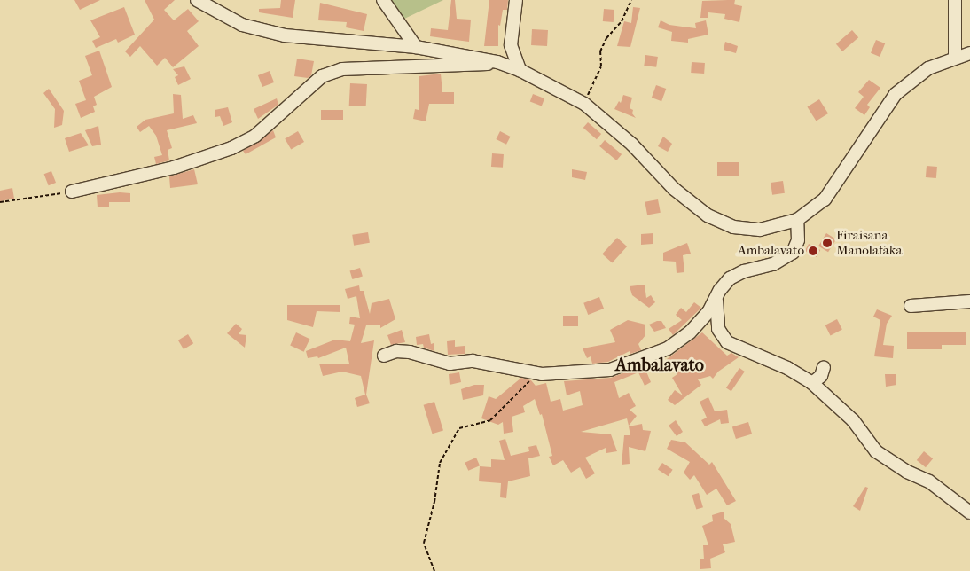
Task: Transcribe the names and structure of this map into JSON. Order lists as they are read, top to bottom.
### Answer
{
  "districts": ["Ambalavato"],
  "places": ["Firaisana Manolafaka", "Ambalavato"]
}
